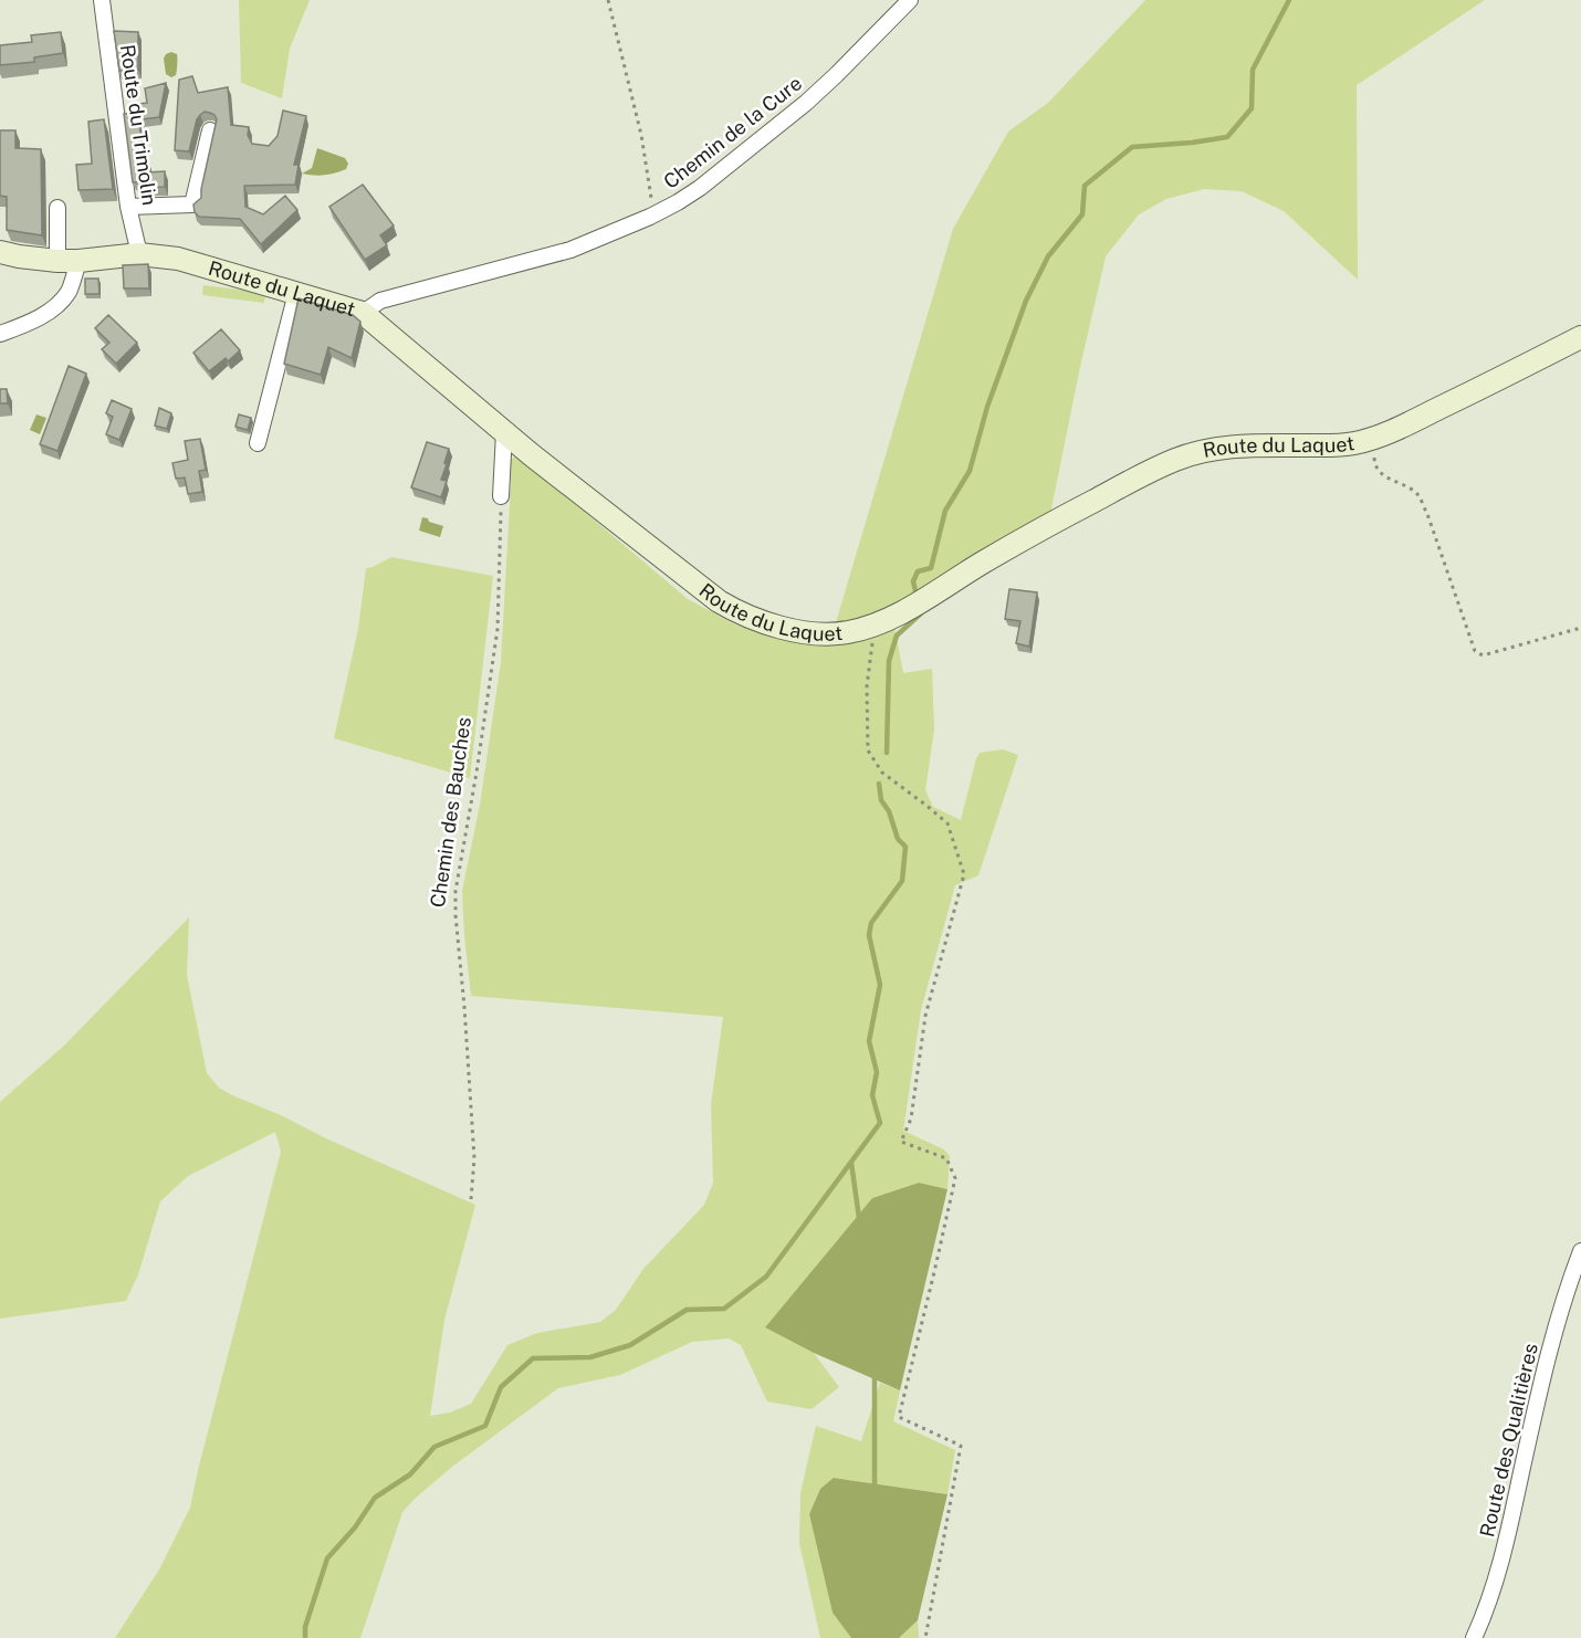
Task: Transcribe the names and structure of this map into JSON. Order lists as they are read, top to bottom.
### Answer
{
  "streets": {
    "street": [
      "Route du Trimolin",
      "Chemin de la Cure",
      "Route du Laquet",
      "Route des Qualitières"
    ],
    "path": ["Chemin des Bauches"]
  },
  "crossings": [
    ["Route du Trimolin", "Route du Laquet"],
    ["Chemin de la Cure", "Route du Laquet"]
  ]
}
